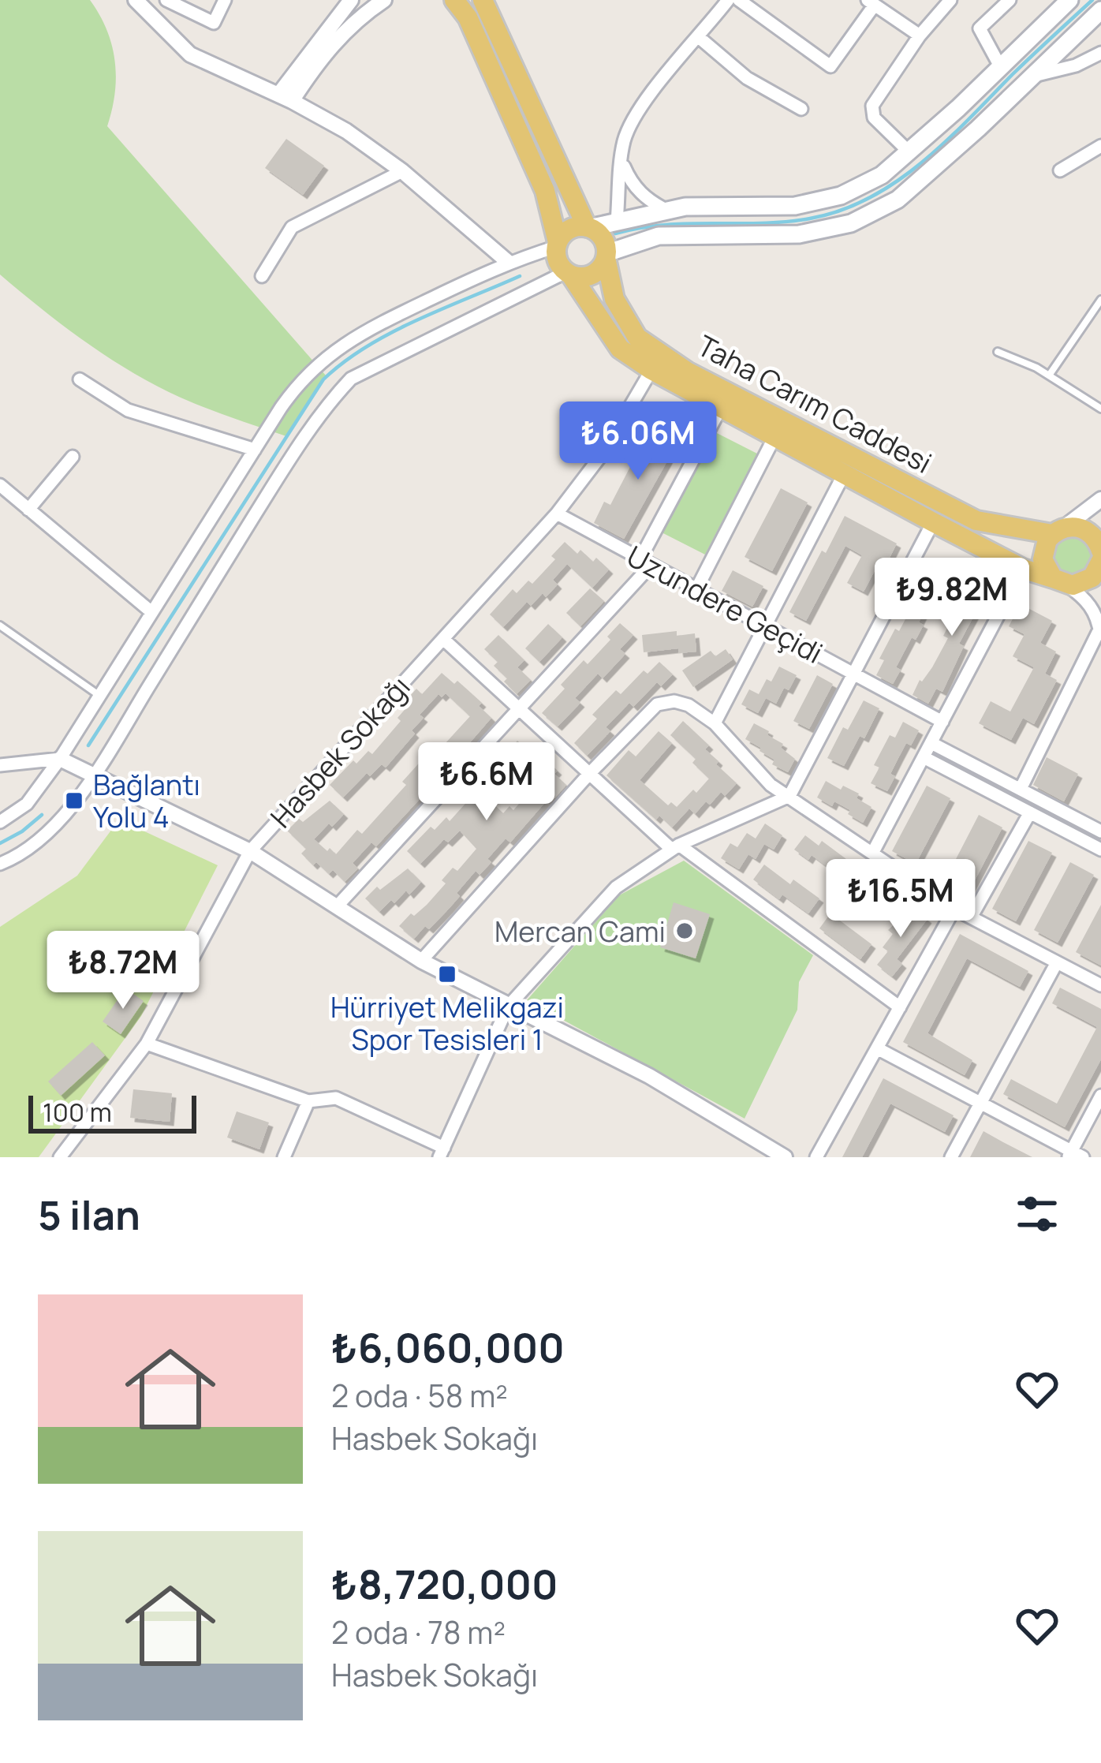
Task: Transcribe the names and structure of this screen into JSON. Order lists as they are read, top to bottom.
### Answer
{
  "streets": {
    "main road": ["Taha Carım Caddesi"],
    "street": ["Uzundere Geçidi", "Hasbek Sokağı"]
  },
  "crossings": [
    ["Taha Carım Caddesi", "Hasbek Sokağı"],
    ["Uzundere Geçidi", "Hasbek Sokağı"]
  ],
  "places": {
    "transit": ["Bağlantı Yolu 4", "Hürriyet Melikgazi Spor Tesisleri 1"],
    "other": ["Mercan Cami"]
  },
  "scale_bar": "100 m",
  "page": {
    "price": [
      "₺6.06M",
      "₺9.82M",
      "₺6.6M",
      "₺16.5M",
      "₺8.72M"
    ],
    "scale": "100 m",
    "heading": "5 ilan",
    "list": [
      {
        "name": "₺6,060,000",
        "note": "2 oda · 58 m² · Hasbek Sokağı"
      },
      {
        "name": "₺8,720,000",
        "note": "2 oda · 78 m² · Hasbek Sokağı"
      }
    ]
  }
}
